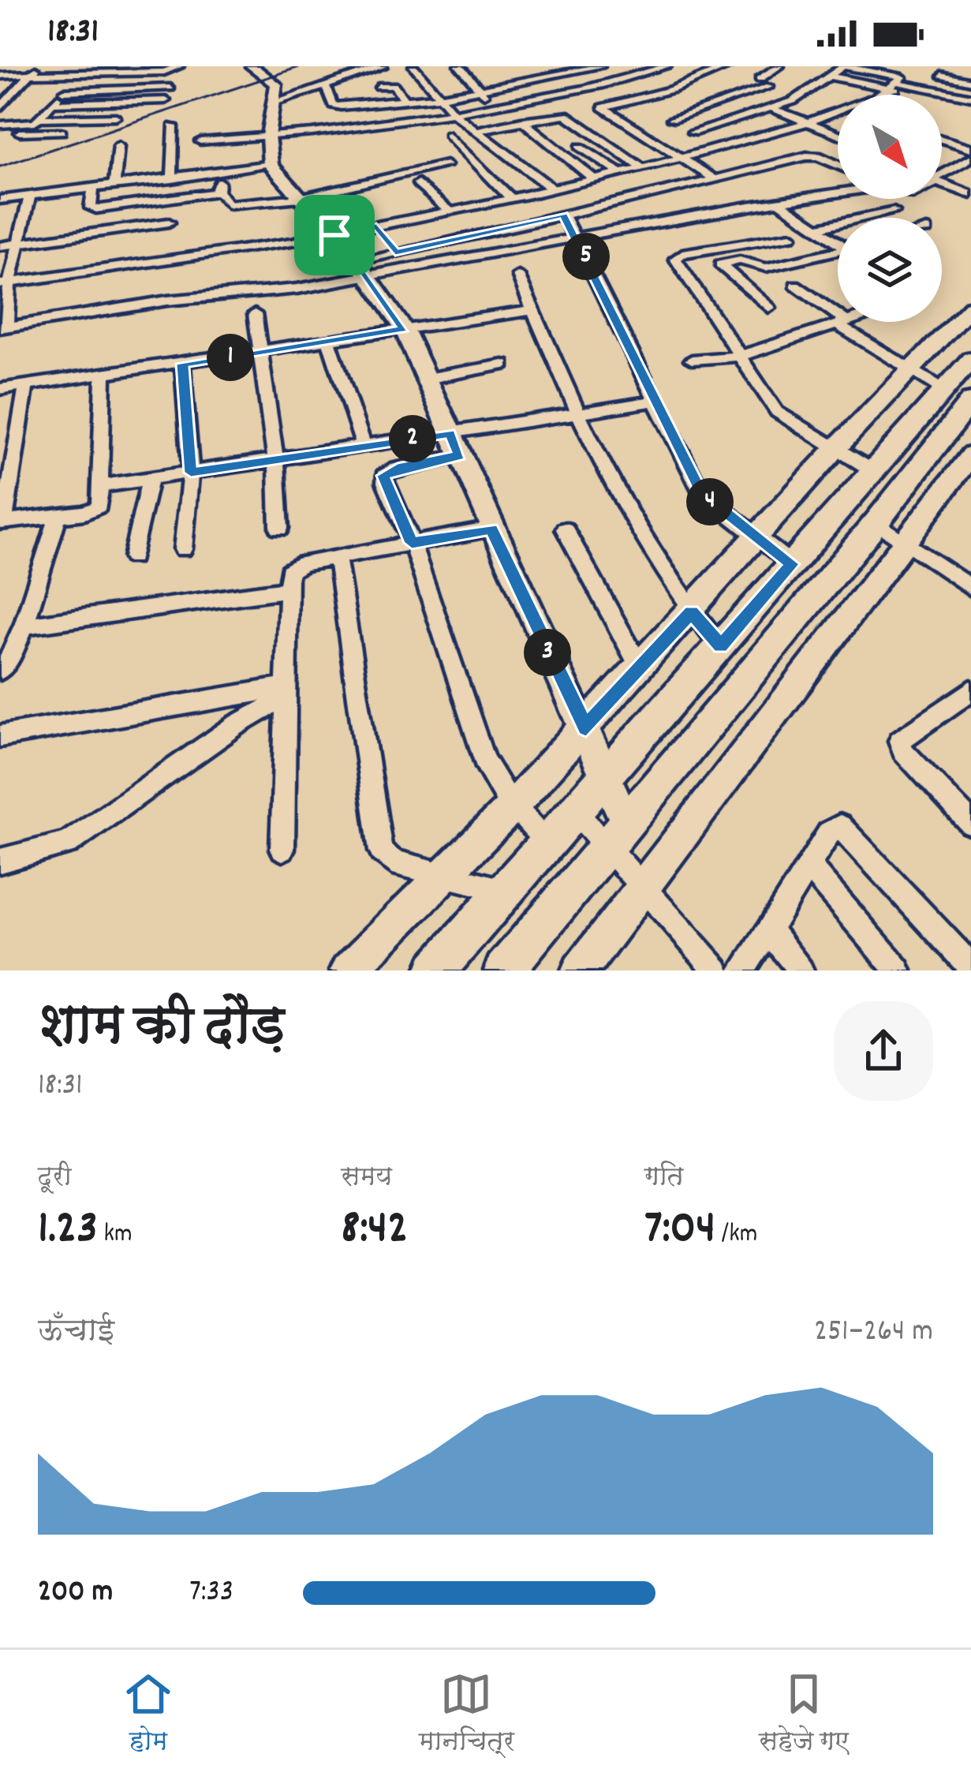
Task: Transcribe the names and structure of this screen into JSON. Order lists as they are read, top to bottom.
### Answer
{
  "north": "bottom right",
  "page": {
    "status": "18:31",
    "pins": [
      "5",
      "1",
      "2",
      "4",
      "3"
    ],
    "heading": ["शाम की दौड़", "18:31"],
    "stats": [
      ["दूरी", "1.23 km"],
      ["समय", "8:42"],
      ["गति", "7:04 /km"]
    ],
    "chart": ["ऊँचाई", "251–264 m"],
    "list": [
      {
        "name": "200 m",
        "note": "7:33"
      }
    ],
    "tabs": ["होम", "मानचित्र", "सहेजे गए"]
  }
}
